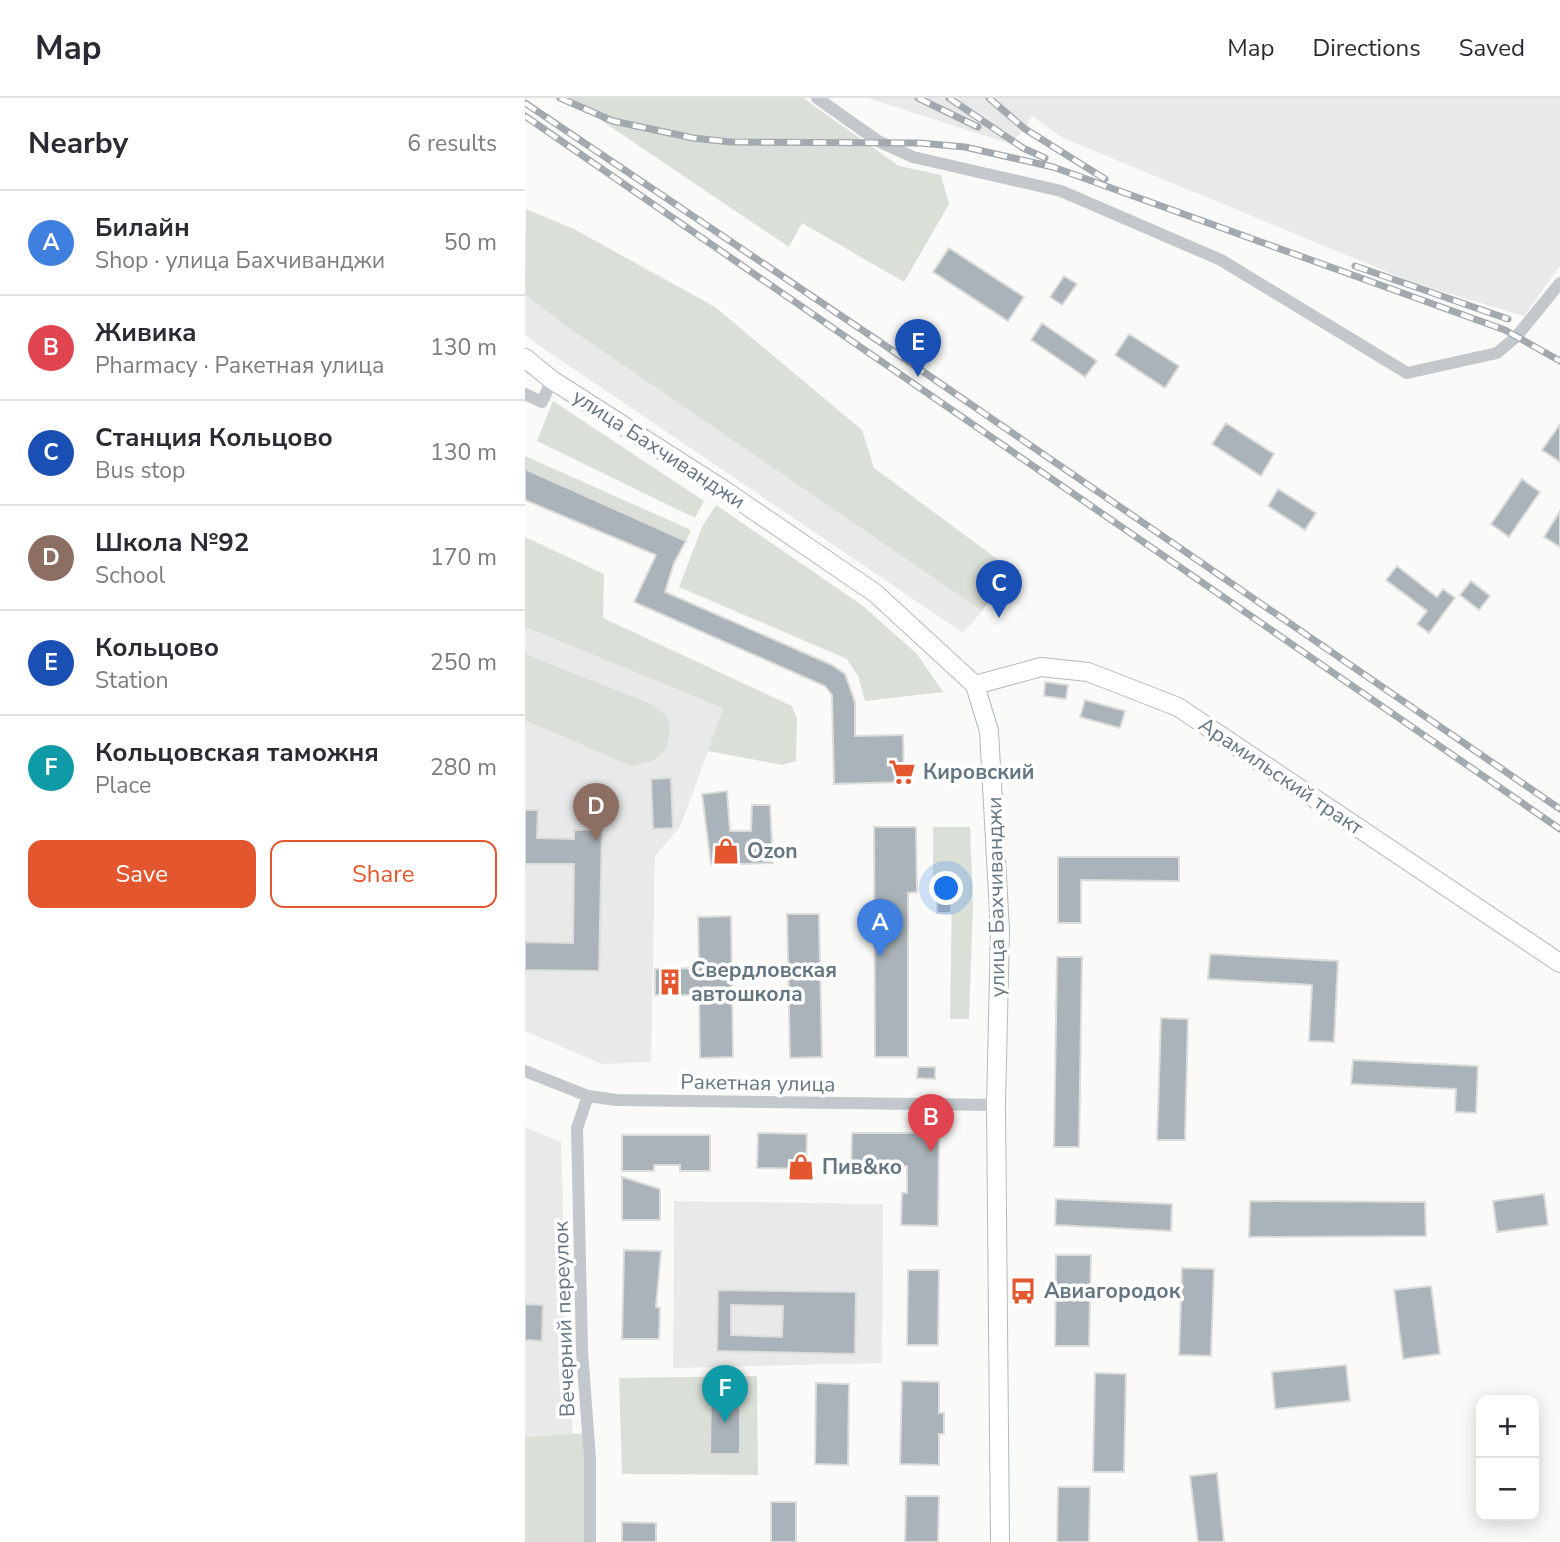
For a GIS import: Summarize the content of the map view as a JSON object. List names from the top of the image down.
{
  "streets": {
    "main road": ["улица Бахчиванджи", "Арамильский тракт"],
    "street": ["Ракетная улица", "Вечерний переулок"]
  },
  "crossings": [
    ["улица Бахчиванджи", "Арамильский тракт"],
    ["улица Бахчиванджи", "Ракетная улица"],
    ["Ракетная улица", "Вечерний переулок"]
  ],
  "places": {
    "supermarket": ["Кировский"],
    "shop": ["Ozon", "Пив&ко"],
    "building": ["Свердловская автошкола"],
    "bus stop": ["Авиагородок"]
  },
  "page": {
    "header": "Map",
    "nav": ["Map", "Directions", "Saved"],
    "heading": ["Nearby", "6 results"],
    "list": [
      {
        "mark": "A",
        "name": "Билайн",
        "note": "Shop · улица Бахчиванджи",
        "value": "50 m"
      },
      {
        "mark": "B",
        "name": "Живика",
        "note": "Pharmacy · Ракетная улица",
        "value": "130 m"
      },
      {
        "mark": "C",
        "name": "Станция Кольцово",
        "note": "Bus stop",
        "value": "130 m"
      },
      {
        "mark": "D",
        "name": "Школа №92",
        "note": "School",
        "value": "170 m"
      },
      {
        "mark": "E",
        "name": "Кольцово",
        "note": "Station",
        "value": "250 m"
      },
      {
        "mark": "F",
        "name": "Кольцовская таможня",
        "note": "Place",
        "value": "280 m"
      }
    ],
    "pins": [
      "E",
      "C",
      "D",
      "A",
      "B",
      "F"
    ],
    "buttons": ["Save", "Share"],
    "map_buttons": ["+", "−"]
  }
}
